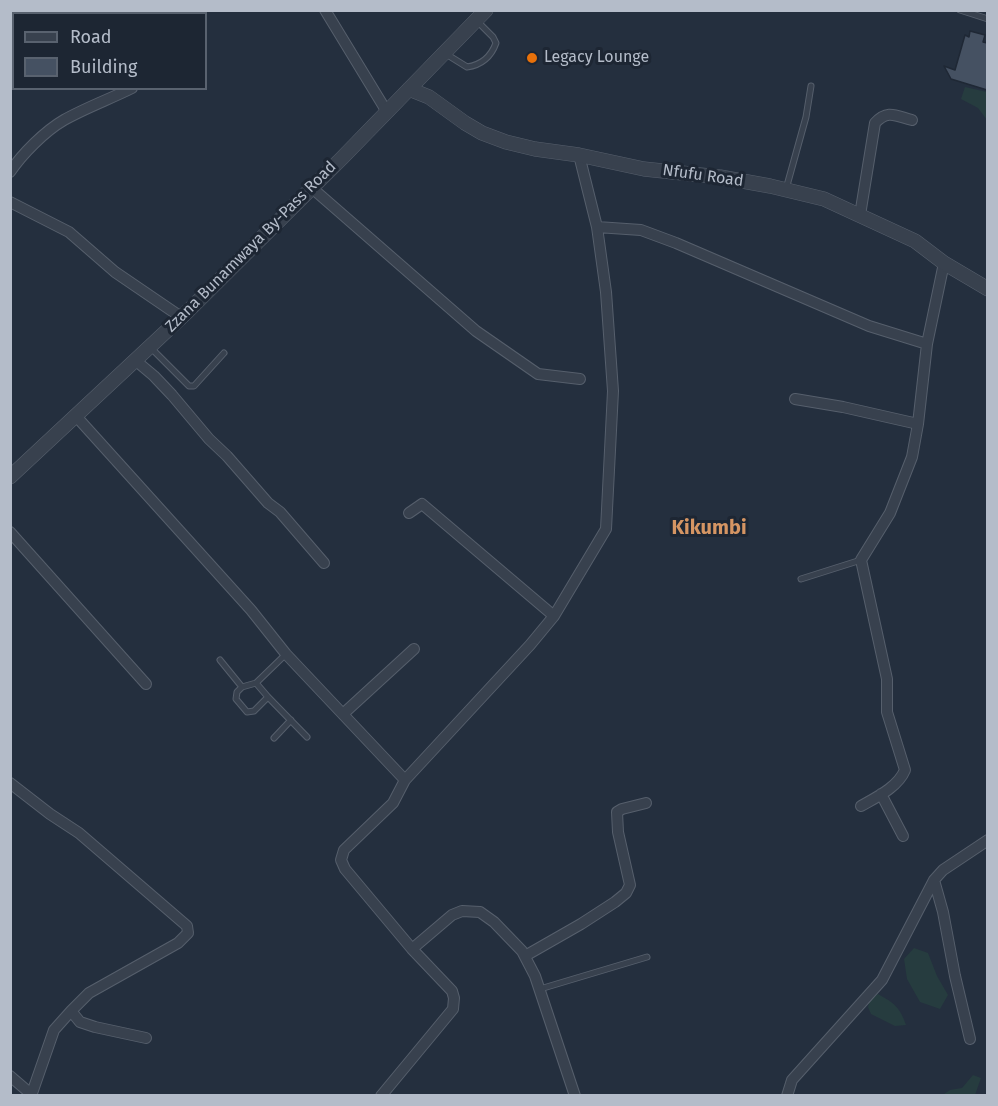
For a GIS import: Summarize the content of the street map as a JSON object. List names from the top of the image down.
{
  "streets": {
    "street": ["Nfufu Road", "Zzana Bunamwaya By-Pass Road"]
  },
  "crossings": [
    ["Nfufu Road", "Zzana Bunamwaya By-Pass Road"]
  ],
  "districts": ["Kikumbi"],
  "places": ["Legacy Lounge"],
  "legend": ["Road", "Building"]
}
